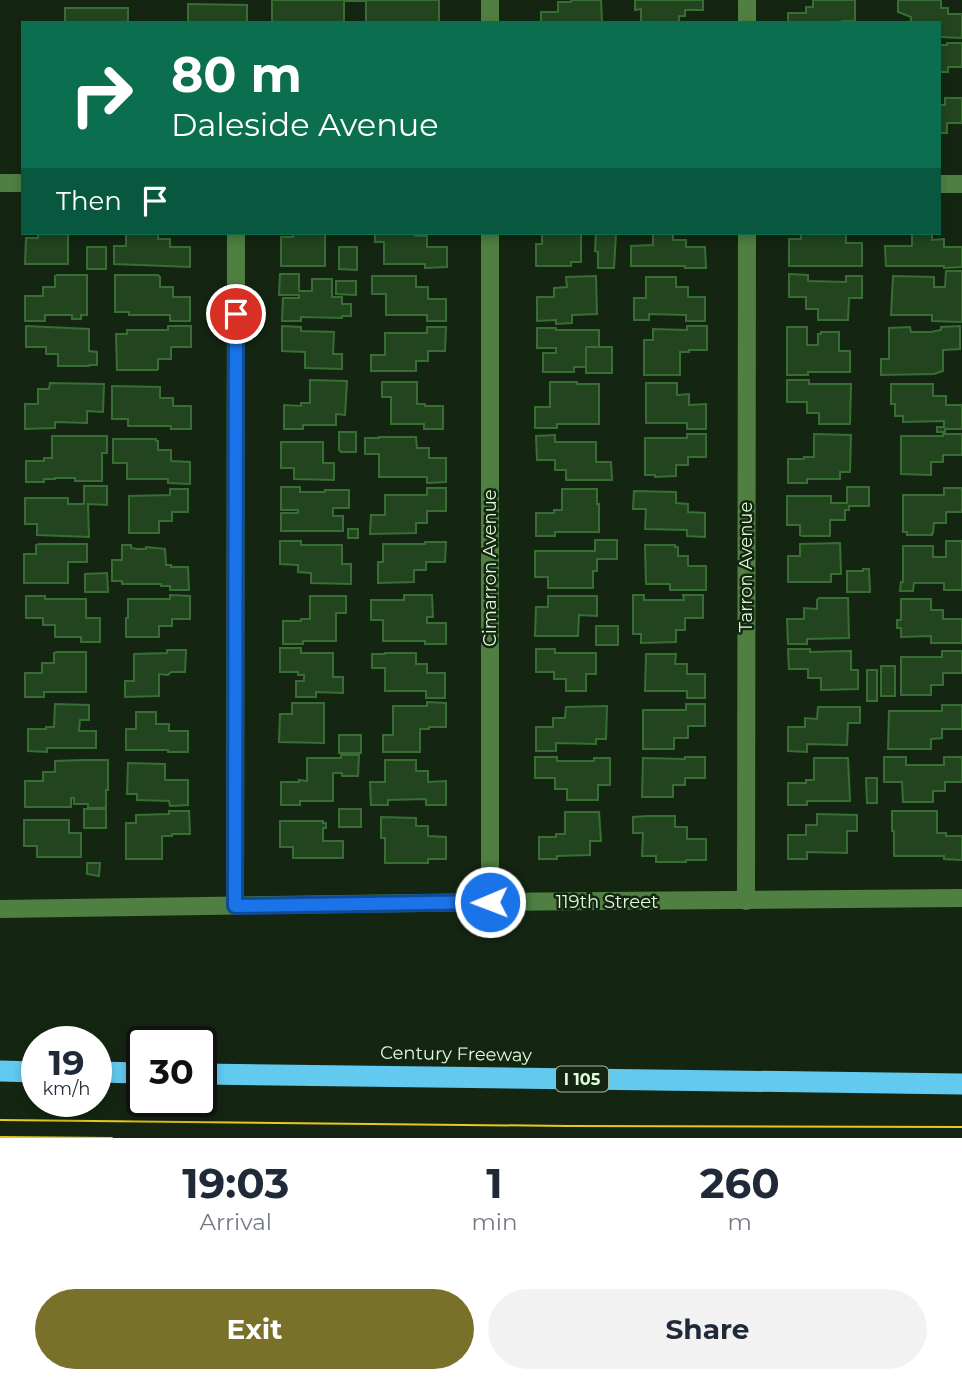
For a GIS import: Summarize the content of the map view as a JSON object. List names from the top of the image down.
{
  "streets": {
    "highway": ["Century Freeway", "I 105"],
    "street": ["Tarron Avenue", "Cimarron Avenue", "119th Street"]
  },
  "crossings": [
    ["Tarron Avenue", "119th Street"],
    ["Cimarron Avenue", "119th Street"]
  ],
  "page": {
    "turn": ["80 m", "Daleside Avenue"],
    "then": "Then",
    "speed": "19 km/h",
    "limit": "30",
    "eta": [
      "19:03",
      "Arrival",
      "1",
      "min",
      "260",
      "m"
    ],
    "buttons": ["Exit", "Share"]
  }
}
